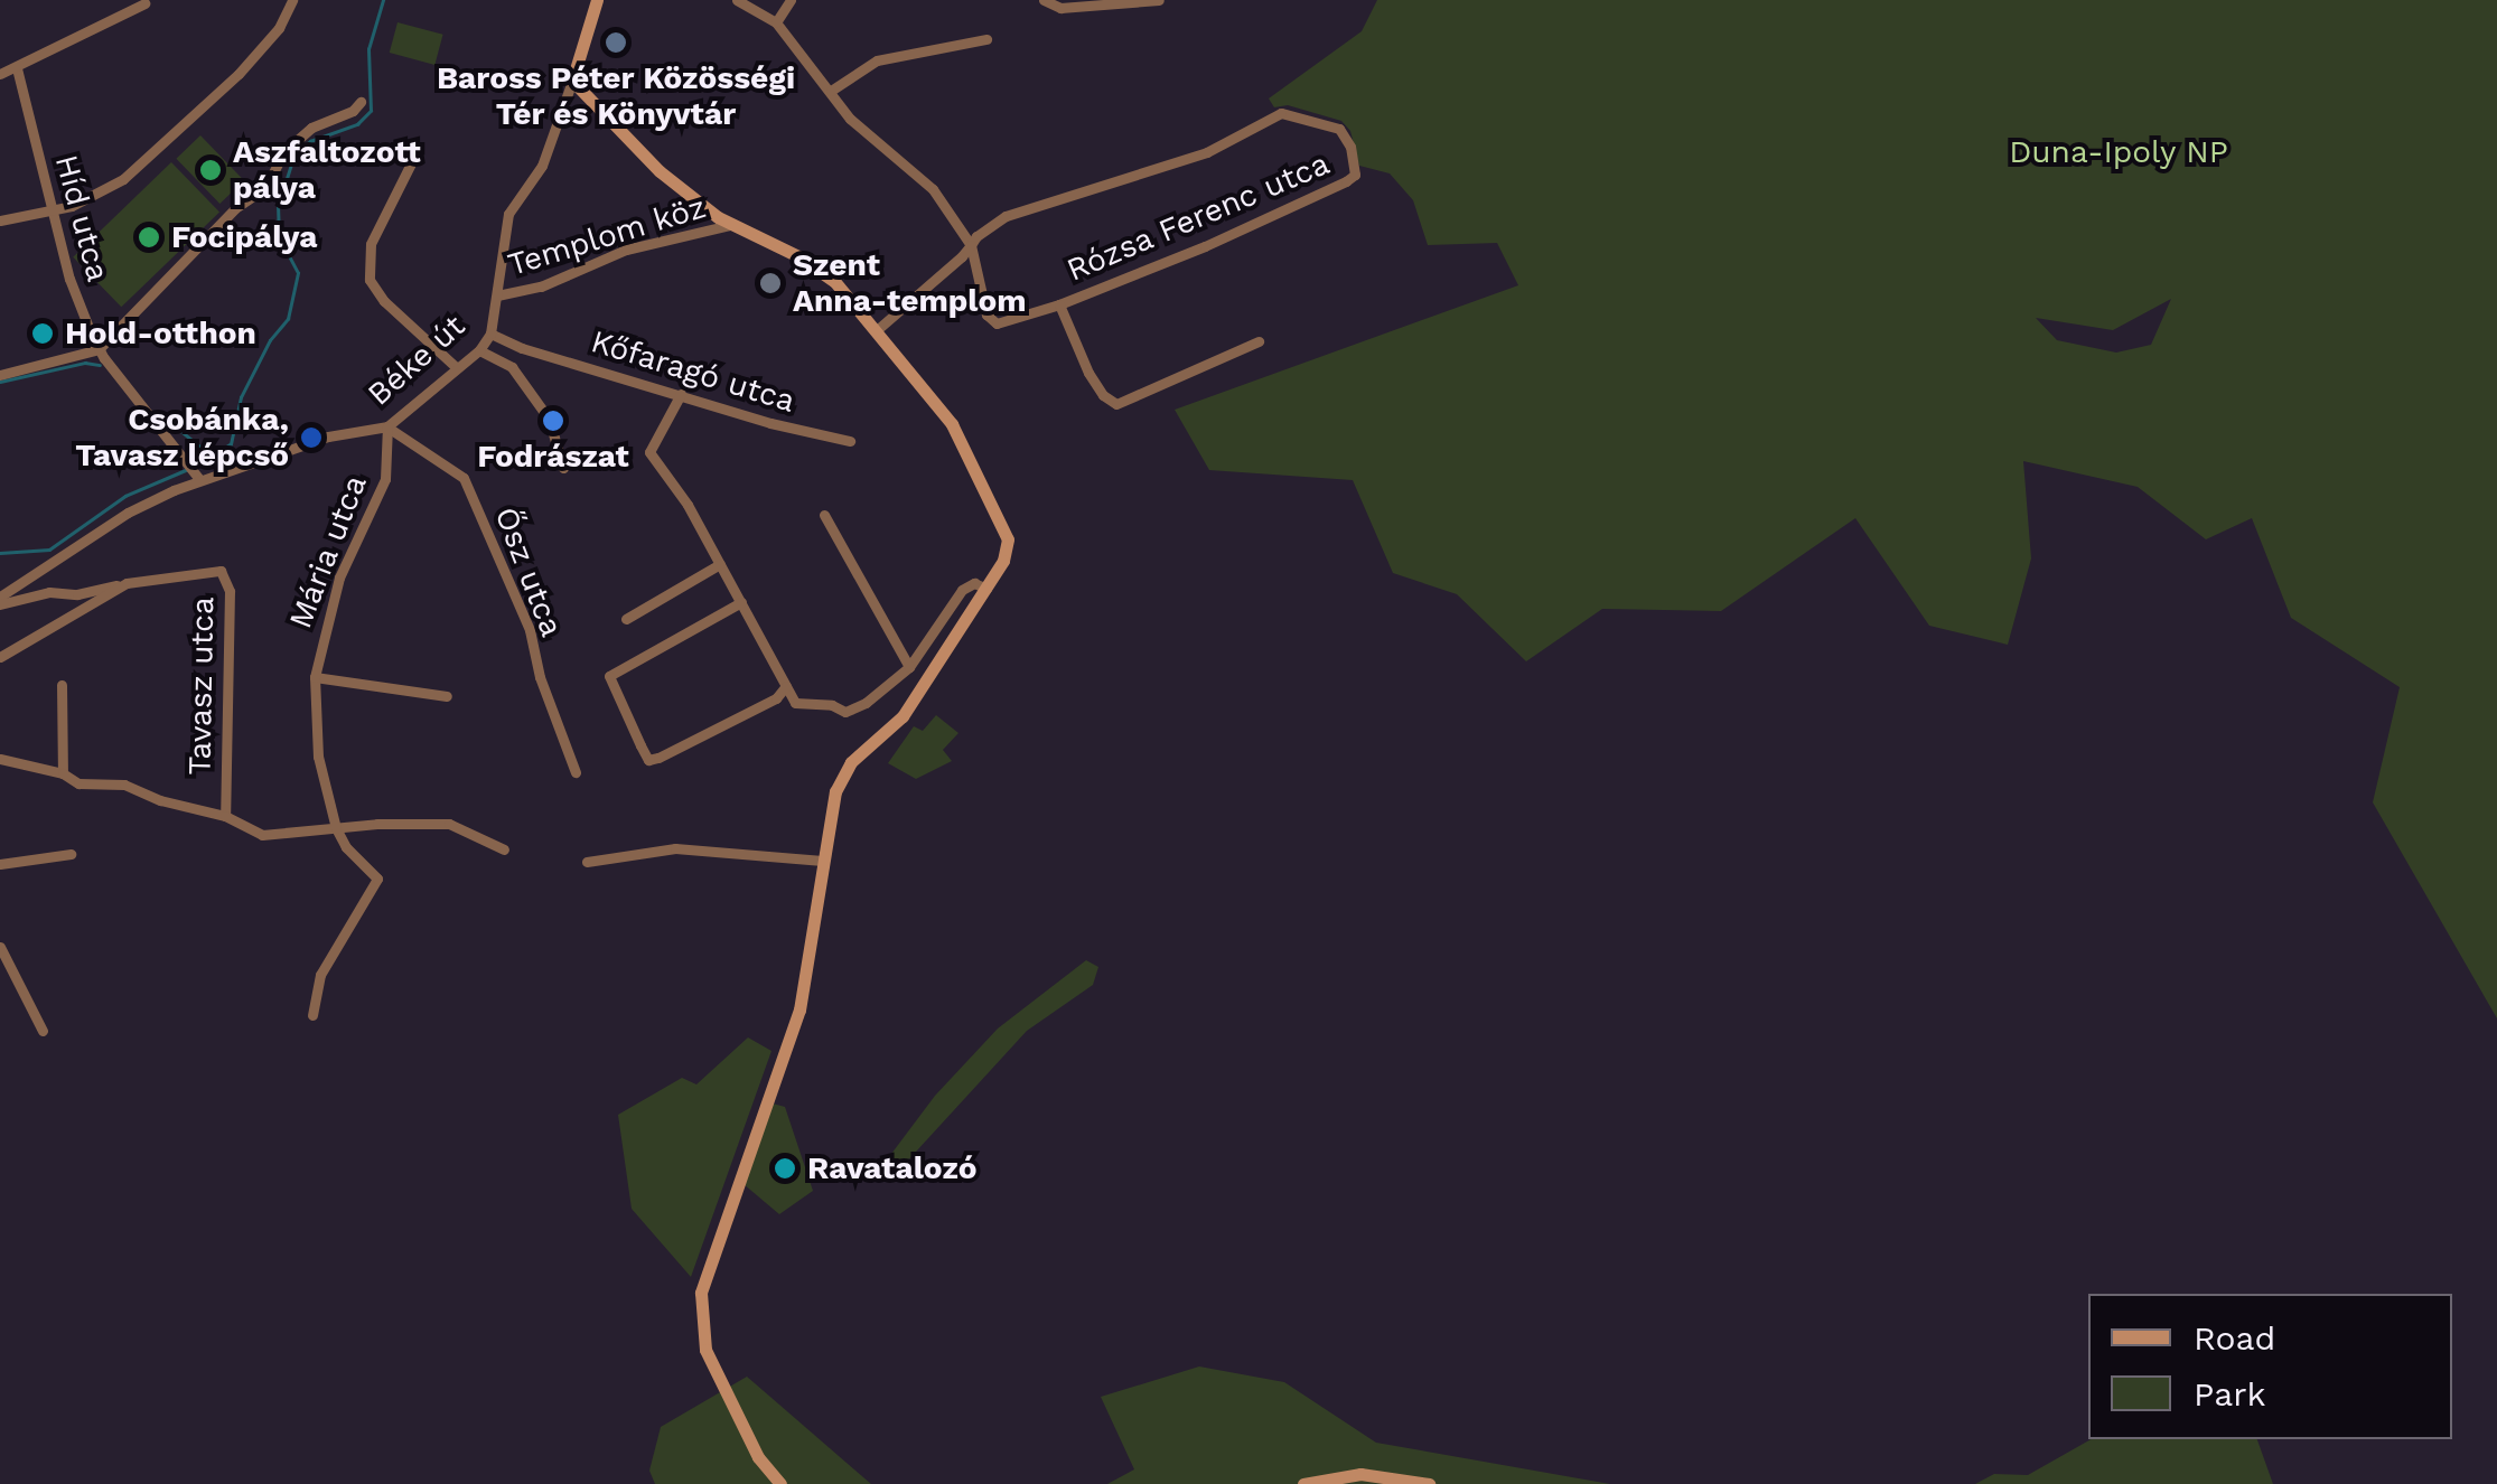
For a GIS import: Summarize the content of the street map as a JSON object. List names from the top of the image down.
{
  "streets": {
    "main road": ["Béke út"],
    "street": [
      "Rózsa Ferenc utca",
      "Híd utca",
      "Templom köz",
      "Kőfaragó utca",
      "Mária utca",
      "Ősz utca",
      "Tavasz utca"
    ]
  },
  "crossings": [
    ["Híd utca", "Béke út"],
    ["Templom köz", "Béke út"],
    ["Béke út", "Kőfaragó utca"],
    ["Béke út", "Mária utca"],
    ["Béke út", "Ősz utca"],
    ["Mária utca", "Ősz utca"]
  ],
  "parks": ["Duna-Ipoly NP"],
  "places": [
    "Baross Péter Közösségi Tér és Könyvtár",
    "Aszfaltozott pálya",
    "Focipálya",
    "Szent Anna-templom",
    "Hold-otthon",
    "Fodrászat",
    "Csobánka, Tavasz lépcső",
    "Ravatalozó"
  ],
  "legend": ["Road", "Park"]
}
